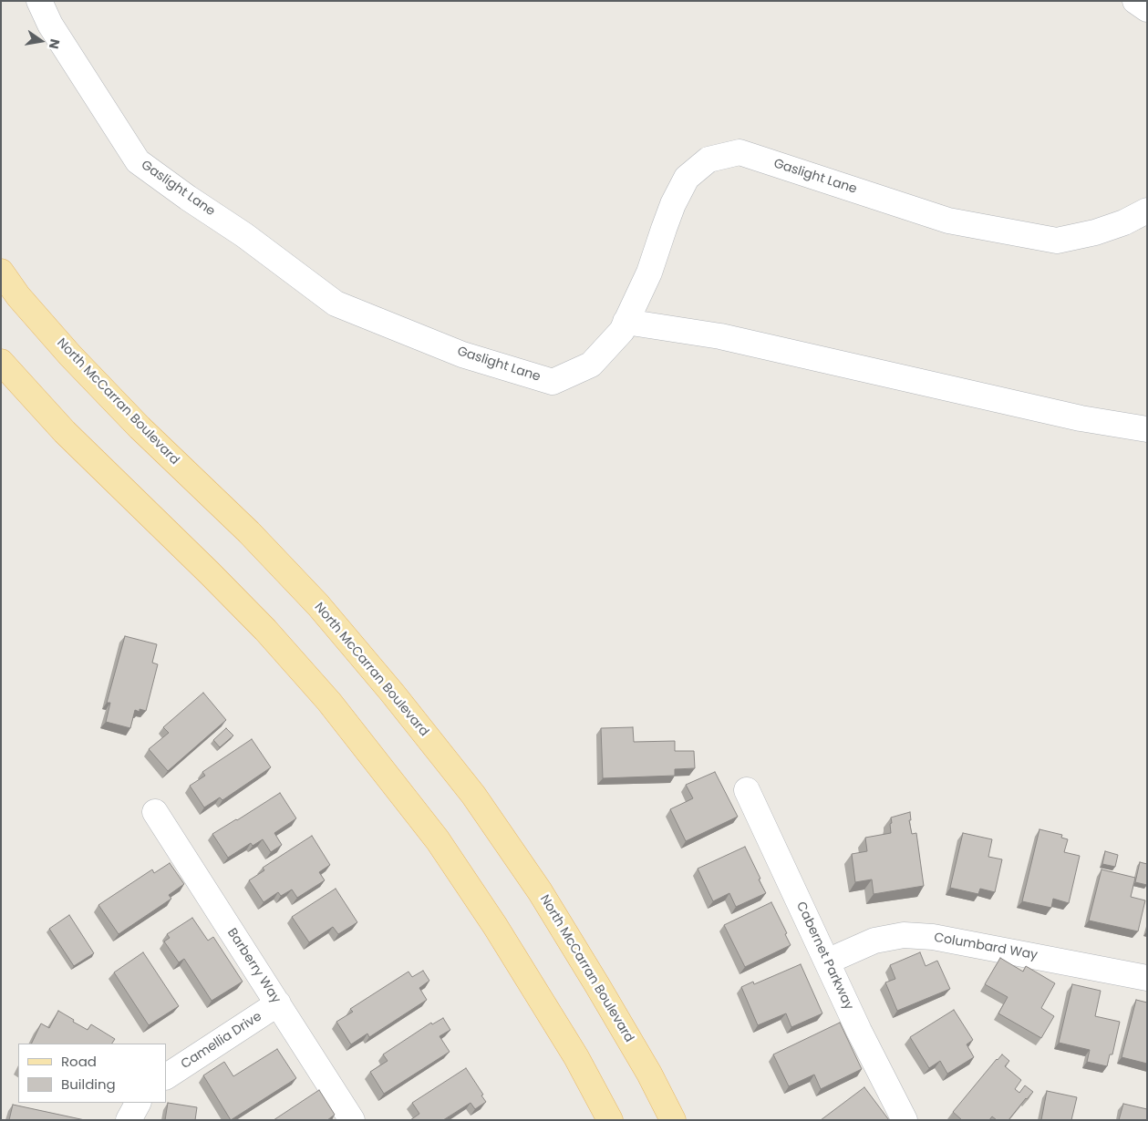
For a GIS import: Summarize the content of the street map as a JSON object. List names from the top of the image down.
{
  "streets": {
    "main road": ["North McCarran Boulevard"],
    "street": [
      "Gaslight Lane",
      "Columbard Way",
      "Cabernet Parkway",
      "Barberry Way",
      "Camellia Drive"
    ]
  },
  "crossings": [
    ["Columbard Way", "Cabernet Parkway"],
    ["Barberry Way", "Camellia Drive"]
  ],
  "legend": ["Road", "Building"],
  "north": "right"
}
